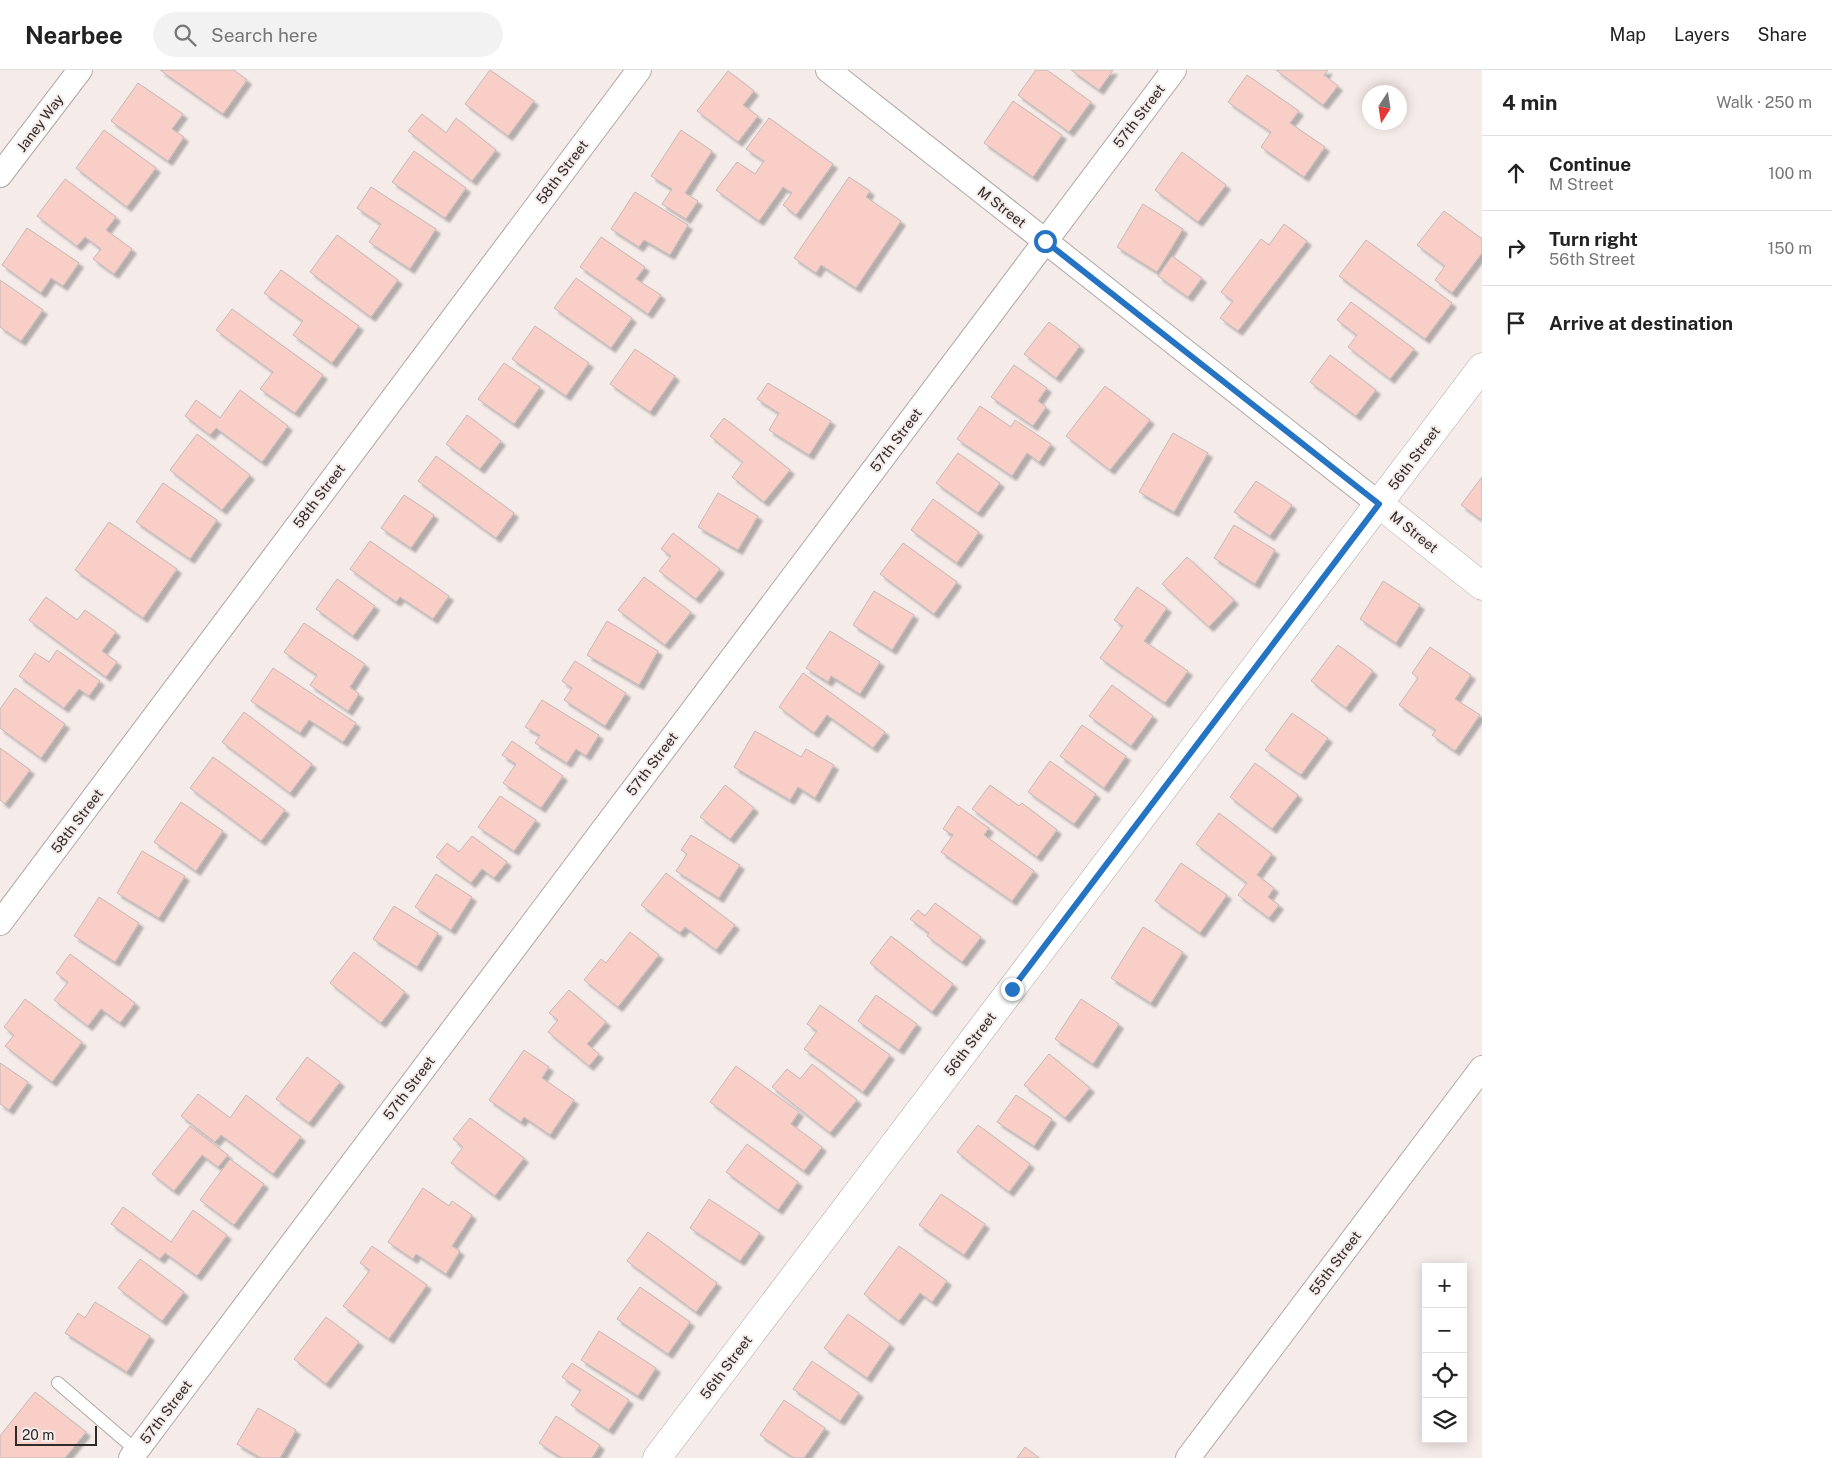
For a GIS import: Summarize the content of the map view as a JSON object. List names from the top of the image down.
{
  "streets": {
    "street": [
      "57th Street",
      "Janey Way",
      "58th Street",
      "M Street",
      "56th Street",
      "55th Street"
    ]
  },
  "crossings": [
    ["57th Street", "M Street"],
    ["M Street", "56th Street"]
  ],
  "scale_bar": "20 m",
  "north": "bottom",
  "page": {
    "header": "Nearbee",
    "search": "Search here",
    "nav": ["Map", "Layers", "Share"],
    "heading": ["4 min", "Walk · 250 m"],
    "list": [
      ["Continue", "M Street", "100 m"],
      ["Turn right", "56th Street", "150 m"],
      "Arrive at destination"
    ],
    "map_buttons": ["+", "−"],
    "scale": "20 m"
  }
}
